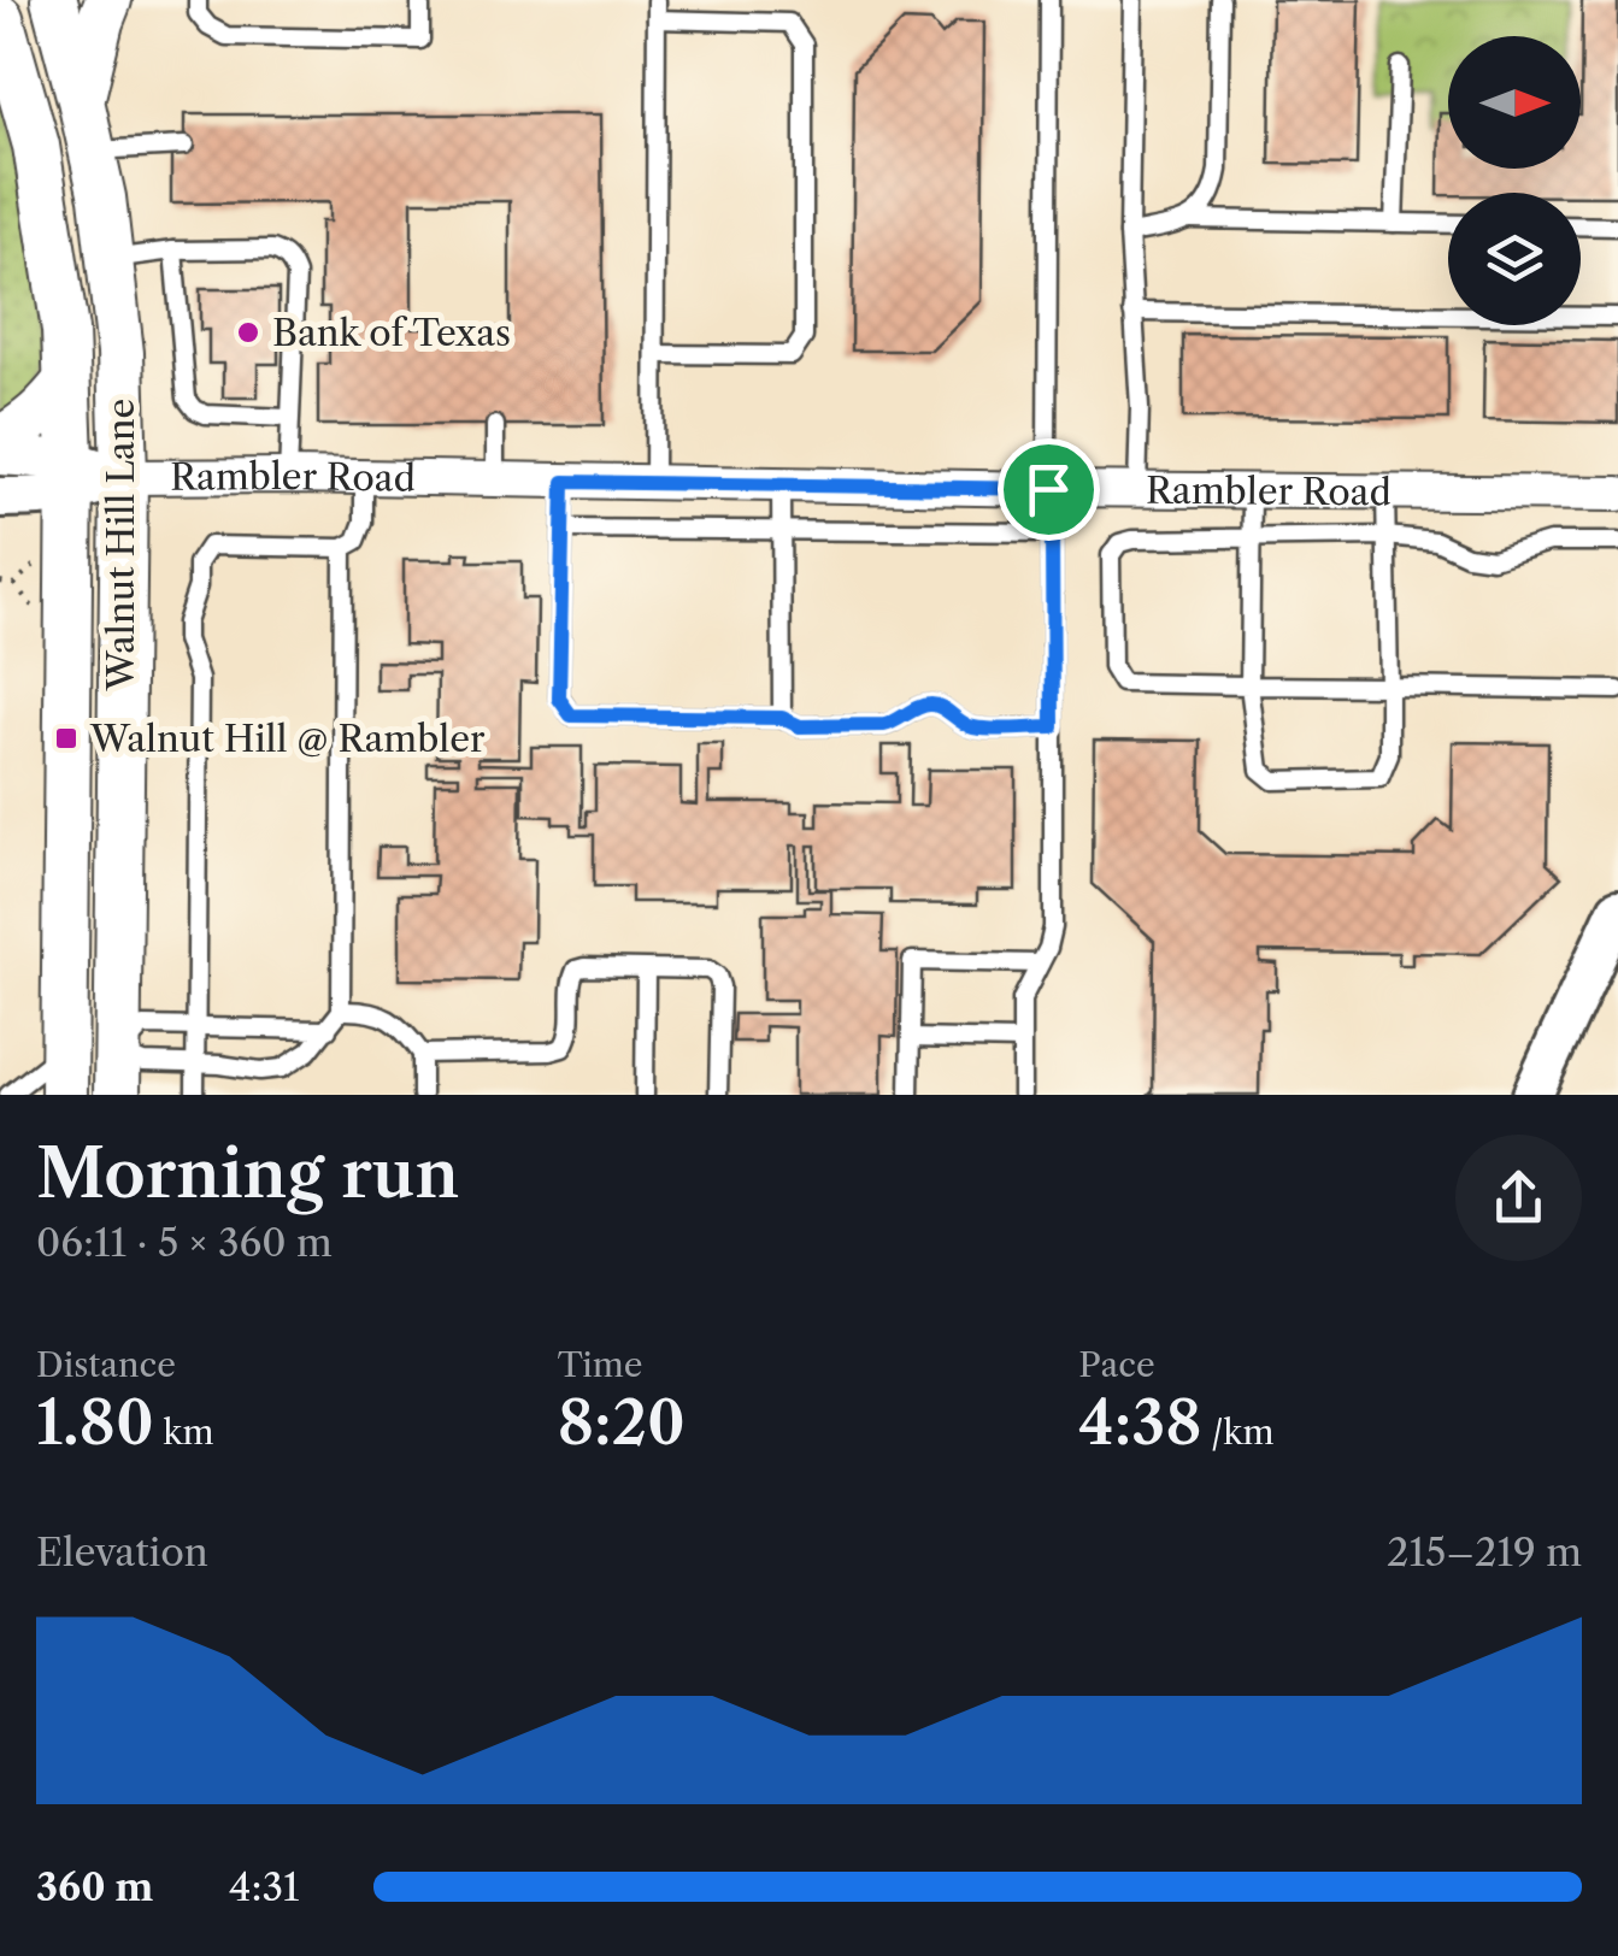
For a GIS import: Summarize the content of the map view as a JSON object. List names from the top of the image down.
{
  "streets": {
    "main road": ["Walnut Hill Lane"],
    "street": ["Rambler Road"]
  },
  "crossings": [
    ["Rambler Road", "Walnut Hill Lane"]
  ],
  "places": {
    "other": ["Bank of Texas"],
    "transit": ["Walnut Hill @ Rambler"]
  },
  "north": "right",
  "page": {
    "heading": ["Morning run", "06:11 · 5 × 360 m"],
    "stats": [
      ["Distance", "1.80 km"],
      ["Time", "8:20"],
      ["Pace", "4:38 /km"]
    ],
    "chart": ["Elevation", "215–219 m"],
    "list": [
      {
        "name": "360 m",
        "note": "4:31"
      }
    ]
  }
}
